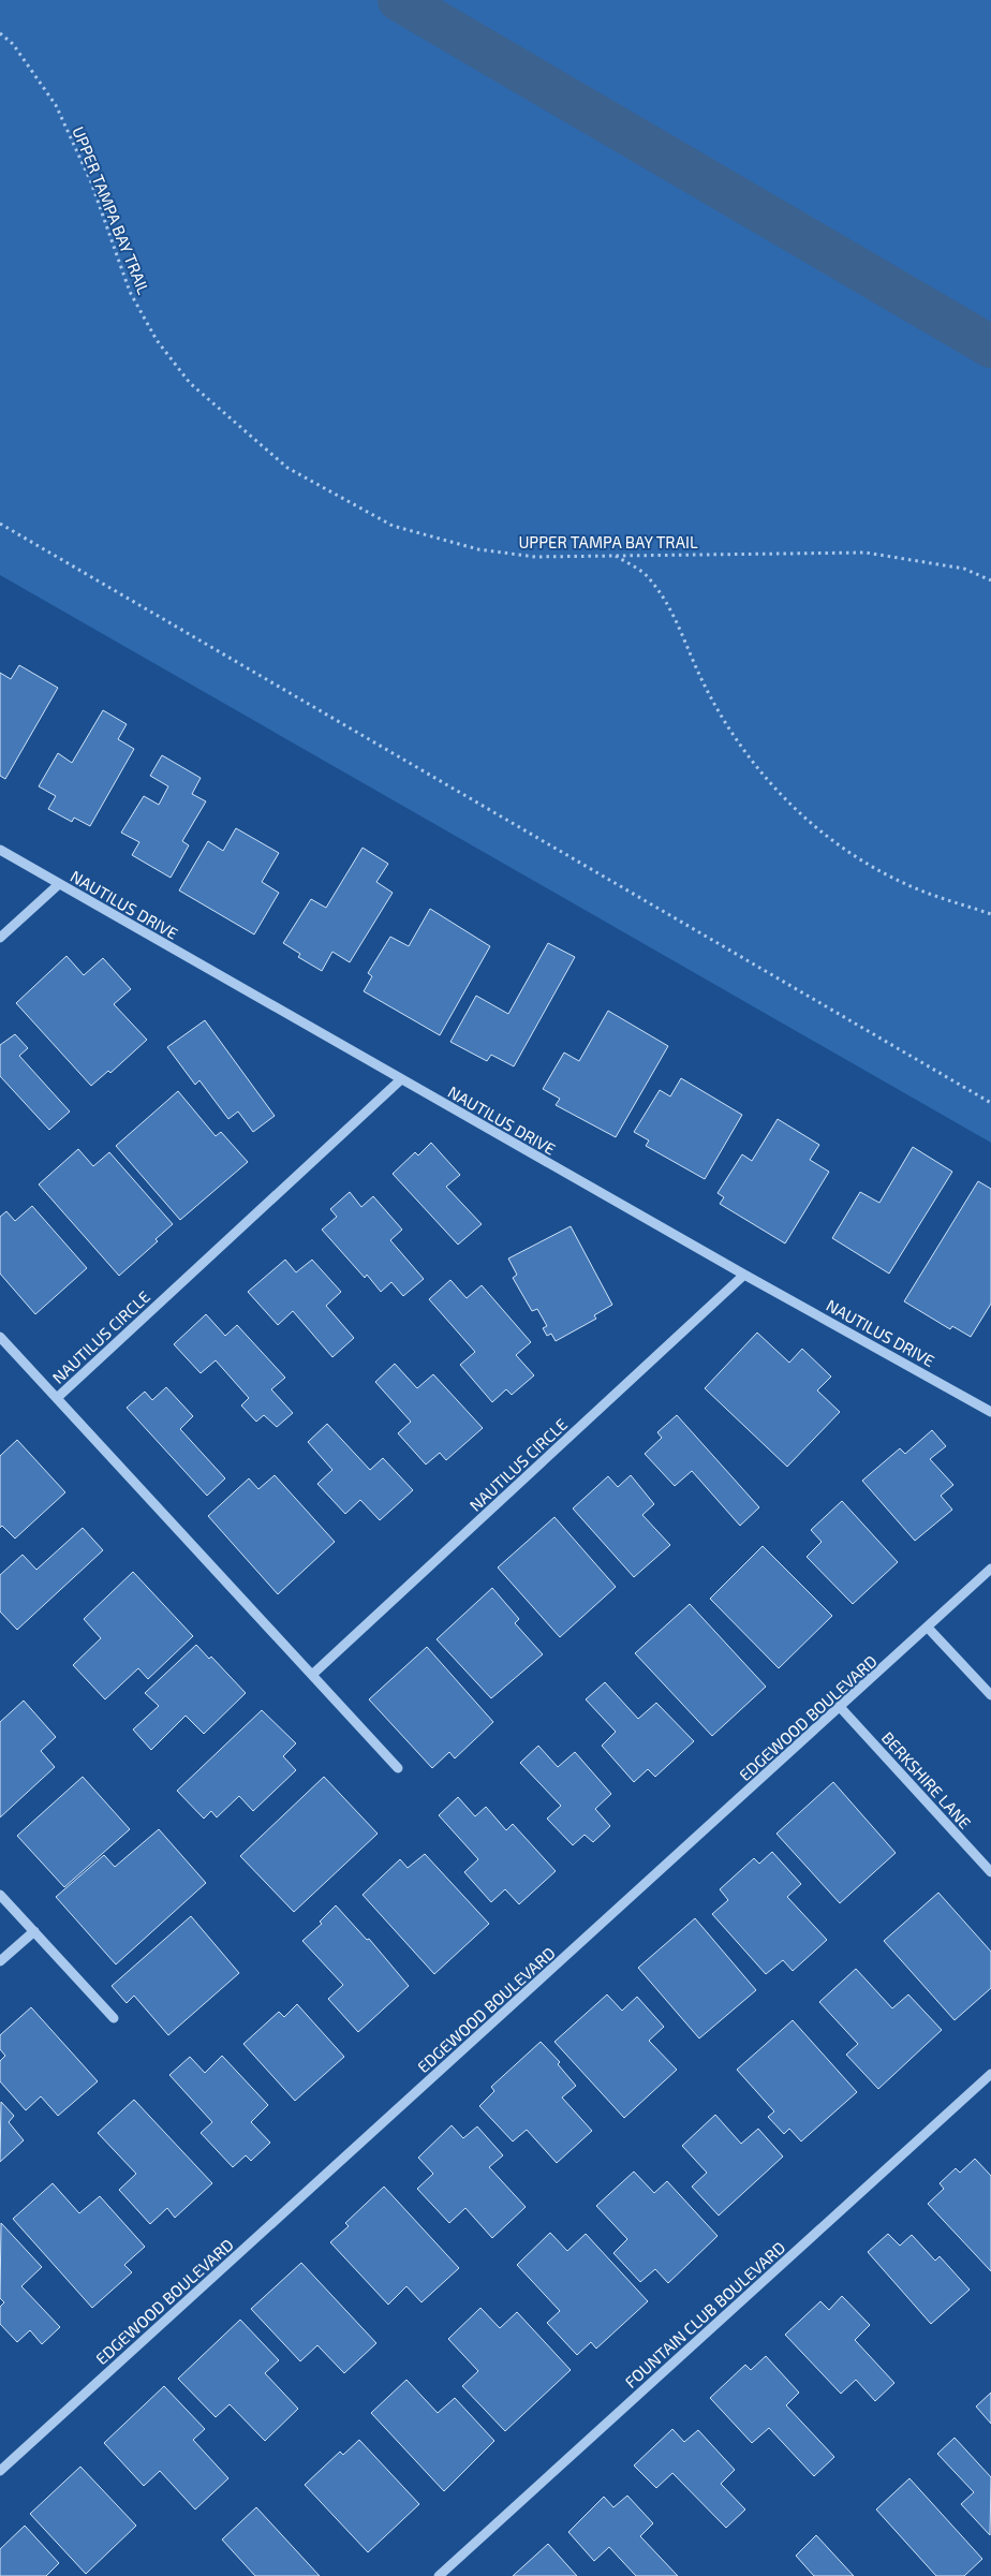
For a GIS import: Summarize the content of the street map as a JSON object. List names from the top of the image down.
{
  "streets": {
    "street": [
      "NAUTILUS DRIVE",
      "NAUTILUS CIRCLE",
      "EDGEWOOD BOULEVARD",
      "BERKSHIRE LANE",
      "FOUNTAIN CLUB BOULEVARD"
    ],
    "path": ["UPPER TAMPA BAY TRAIL"]
  },
  "crossings": [
    ["NAUTILUS DRIVE", "NAUTILUS CIRCLE"],
    ["EDGEWOOD BOULEVARD", "BERKSHIRE LANE"]
  ]
}
